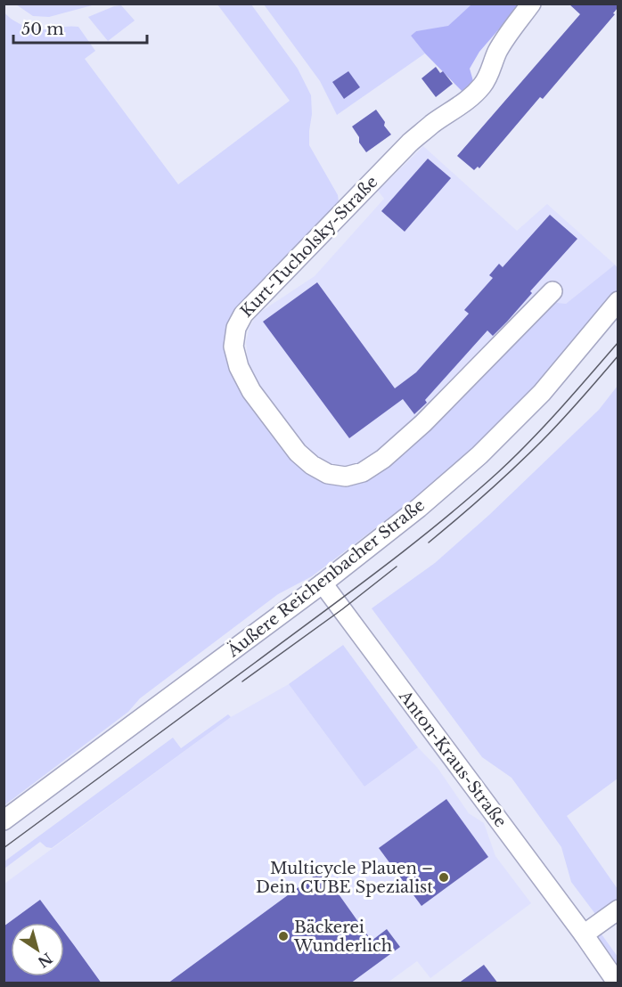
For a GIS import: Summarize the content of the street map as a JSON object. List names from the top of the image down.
{
  "streets": {
    "street": ["Kurt-Tucholsky-Straße", "Äußere Reichenbacher Straße", "Anton-Kraus-Straße"]
  },
  "crossings": [
    ["Äußere Reichenbacher Straße", "Anton-Kraus-Straße"]
  ],
  "places": ["Multicycle Plauen – Dein CUBE Spezialist", "Bäckerei Wunderlich"],
  "scale_bar": "50 m",
  "north": "bottom right"
}
